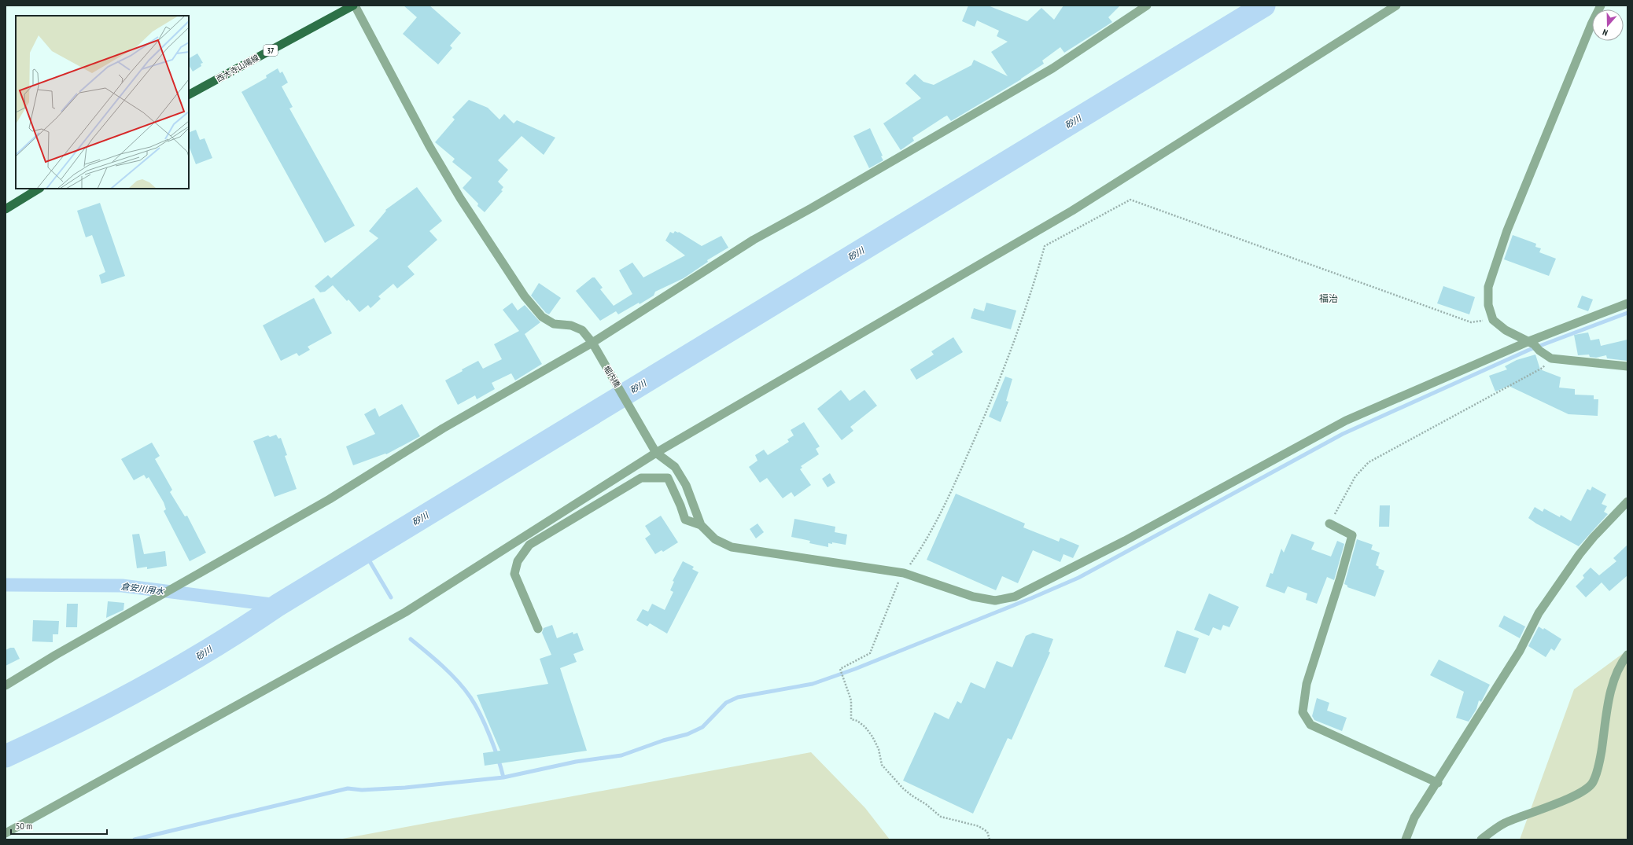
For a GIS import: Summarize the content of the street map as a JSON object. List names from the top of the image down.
{
  "streets": {
    "main road": ["37", "西大寺山陽線"],
    "street": ["堀内橋"]
  },
  "crossings": [
    ["西大寺山陽線", "堀内橋"]
  ],
  "districts": ["福治"],
  "water": ["砂川", "倉安川用水"],
  "scale_bar": "50 m",
  "north": "bottom"
}
